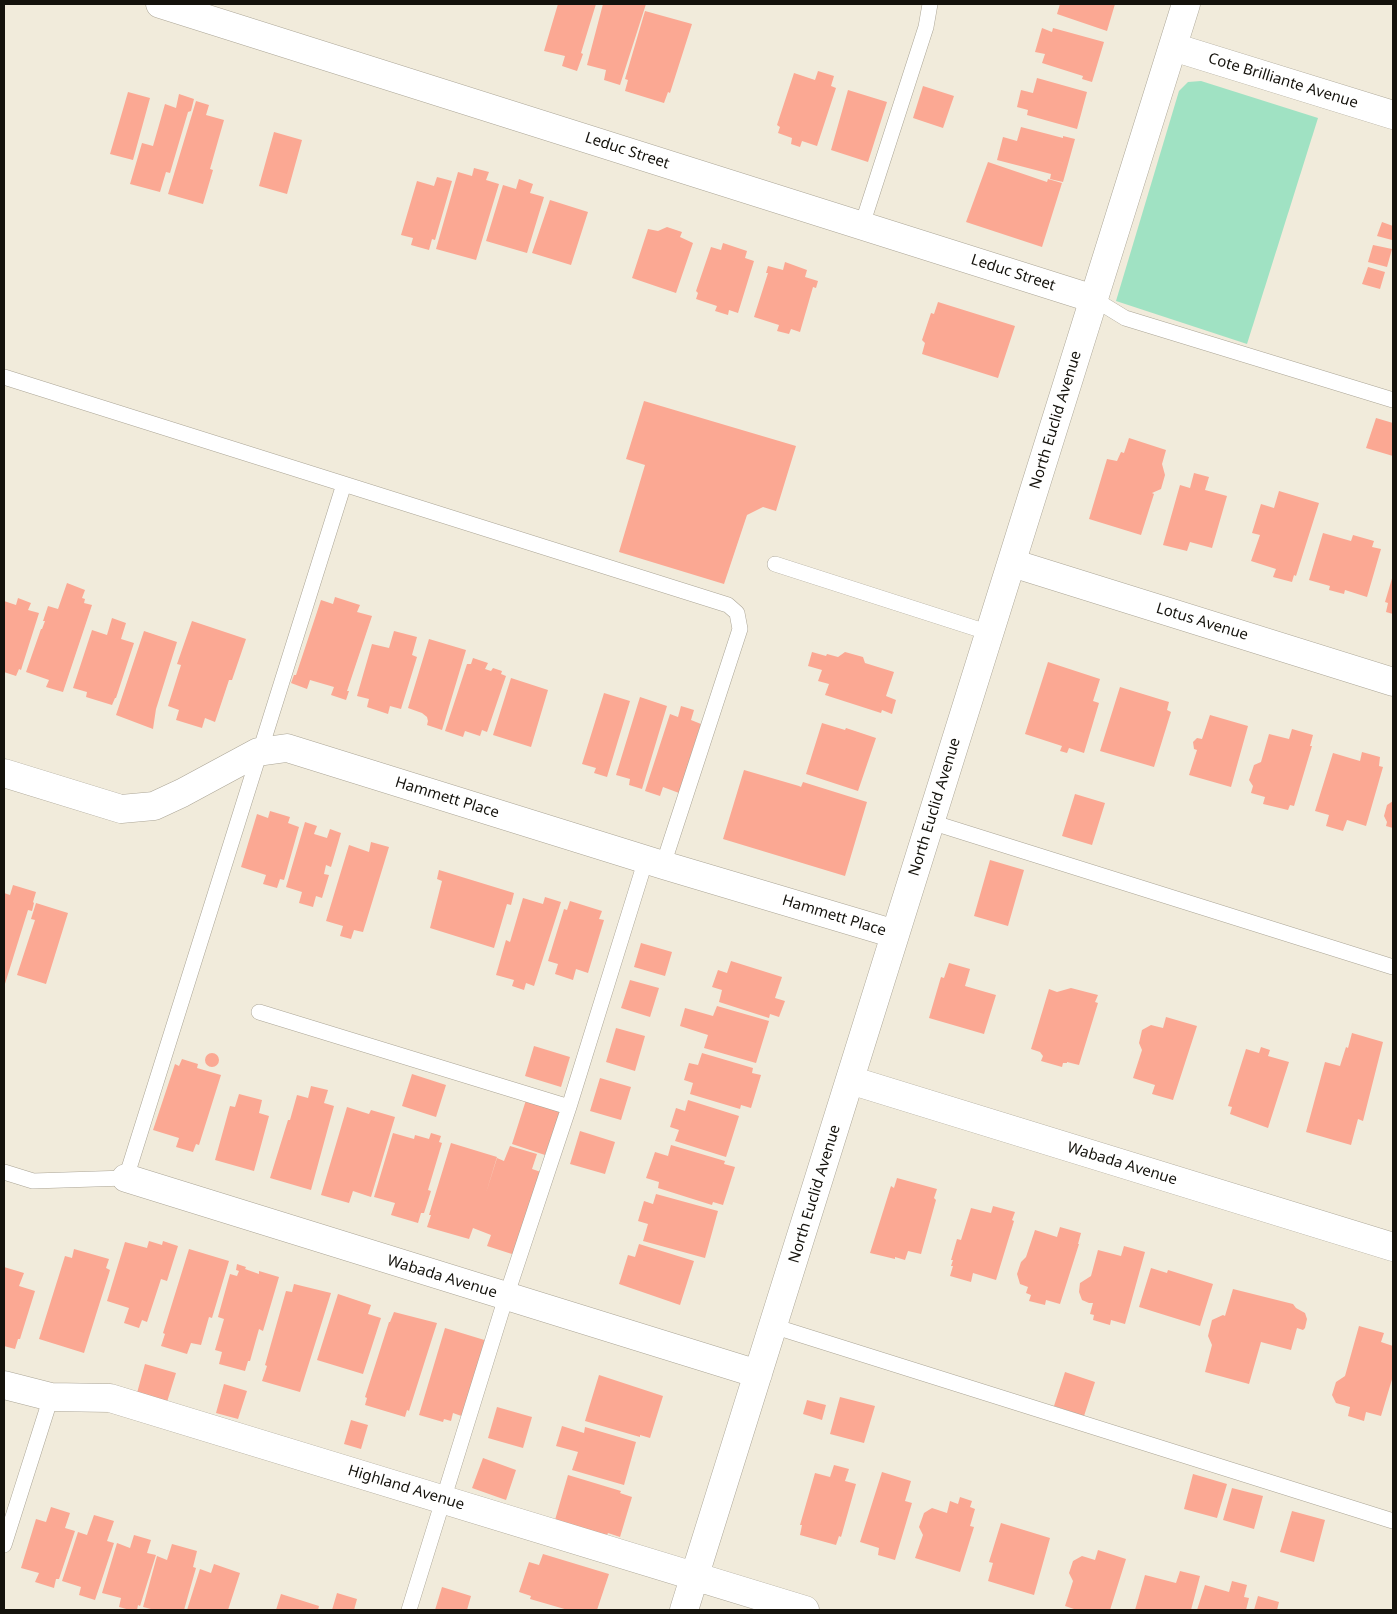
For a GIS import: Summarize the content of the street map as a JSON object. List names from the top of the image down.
{
  "streets": {
    "street": [
      "Cote Brilliante Avenue",
      "Leduc Street",
      "North Euclid Avenue",
      "Lotus Avenue",
      "Hammett Place",
      "Wabada Avenue",
      "Highland Avenue"
    ]
  },
  "crossings": [
    ["Cote Brilliante Avenue", "North Euclid Avenue"],
    ["Leduc Street", "North Euclid Avenue"],
    ["North Euclid Avenue", "Lotus Avenue"],
    ["North Euclid Avenue", "Hammett Place"],
    ["North Euclid Avenue", "Wabada Avenue"],
    ["North Euclid Avenue", "Highland Avenue"]
  ]
}
